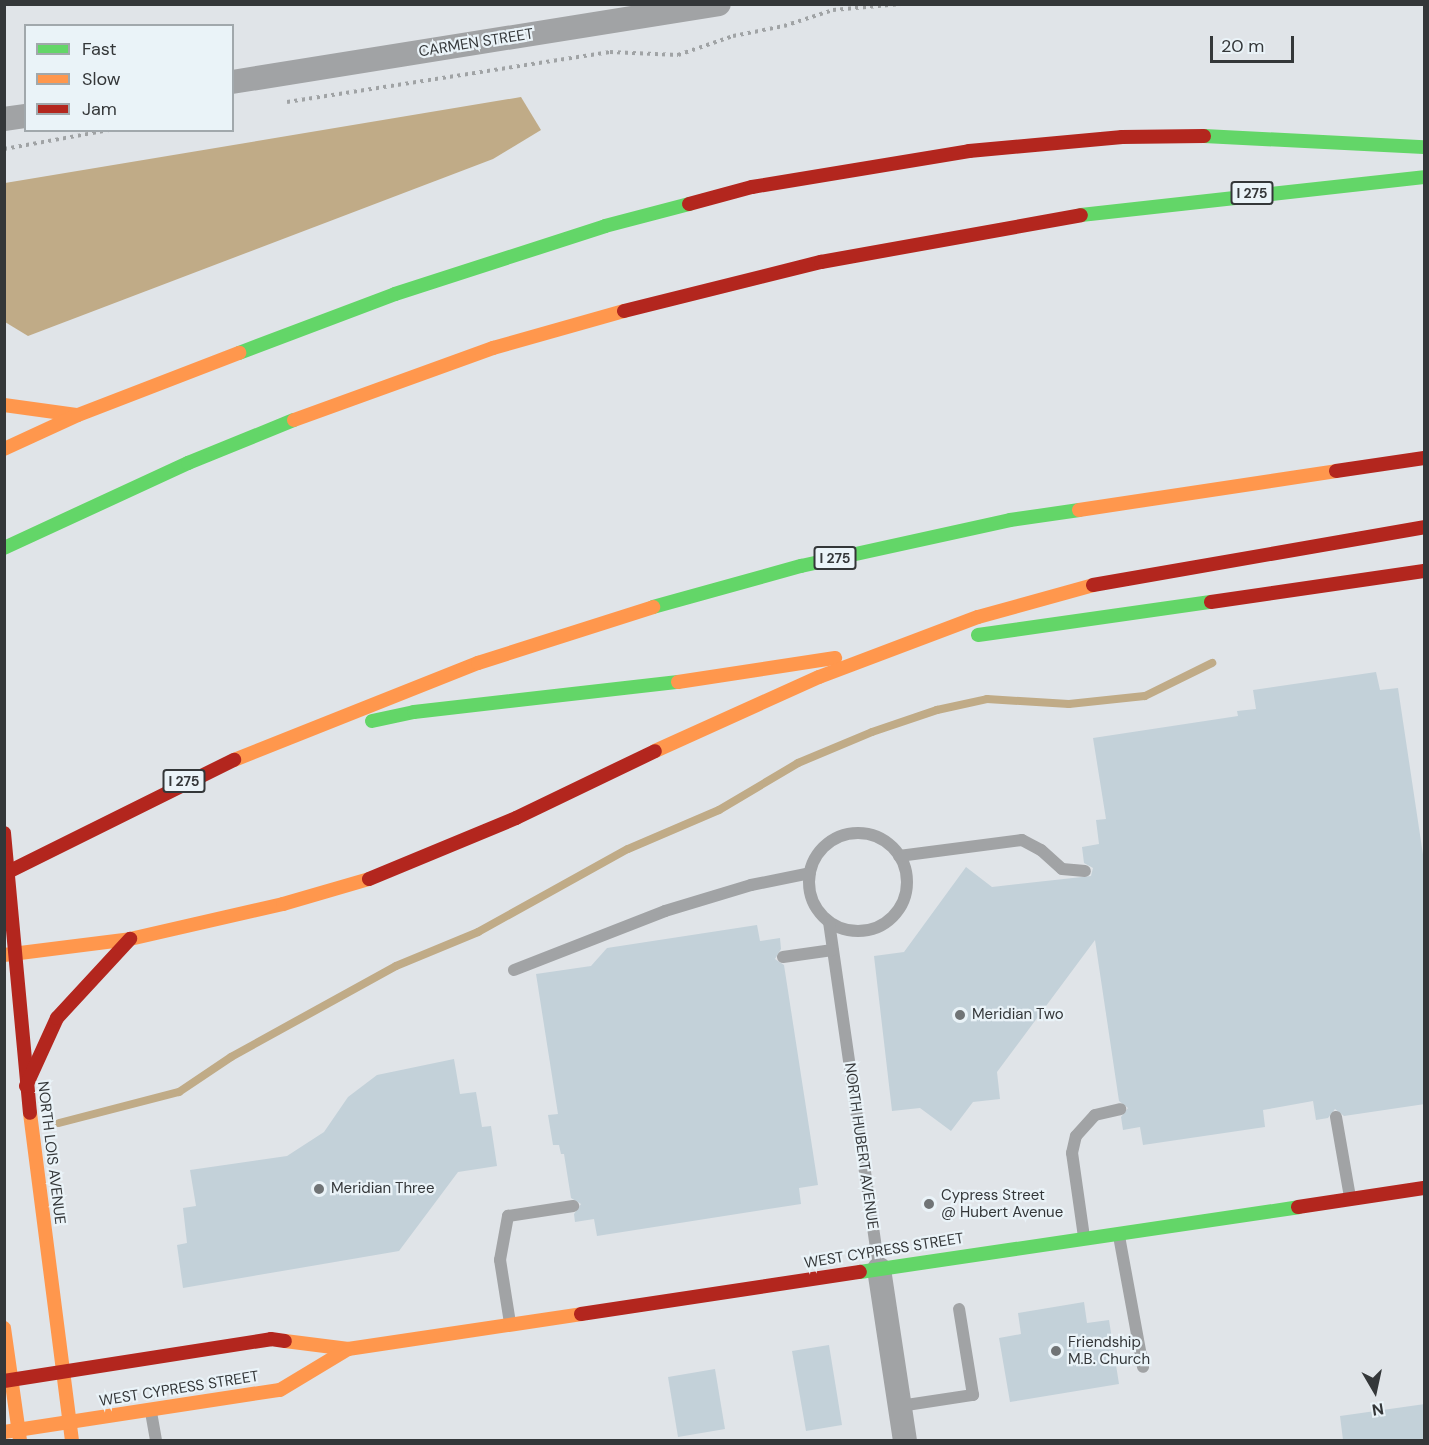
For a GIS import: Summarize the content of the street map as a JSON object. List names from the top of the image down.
{
  "streets": {
    "main road": ["I 275", "NORTH LOIS AVENUE", "WEST CYPRESS STREET"],
    "street": ["CARMEN STREET", "NORTH HUBERT AVENUE"]
  },
  "crossings": [
    ["NORTH HUBERT AVENUE", "WEST CYPRESS STREET"],
    ["NORTH LOIS AVENUE", "WEST CYPRESS STREET"]
  ],
  "places": [
    "Meridian Two",
    "Meridian Three",
    "Cypress Street @ Hubert Avenue",
    "Friendship M.B. Church"
  ],
  "legend": ["Fast", "Slow", "Jam"],
  "scale_bar": "20 m",
  "north": "bottom"
}
